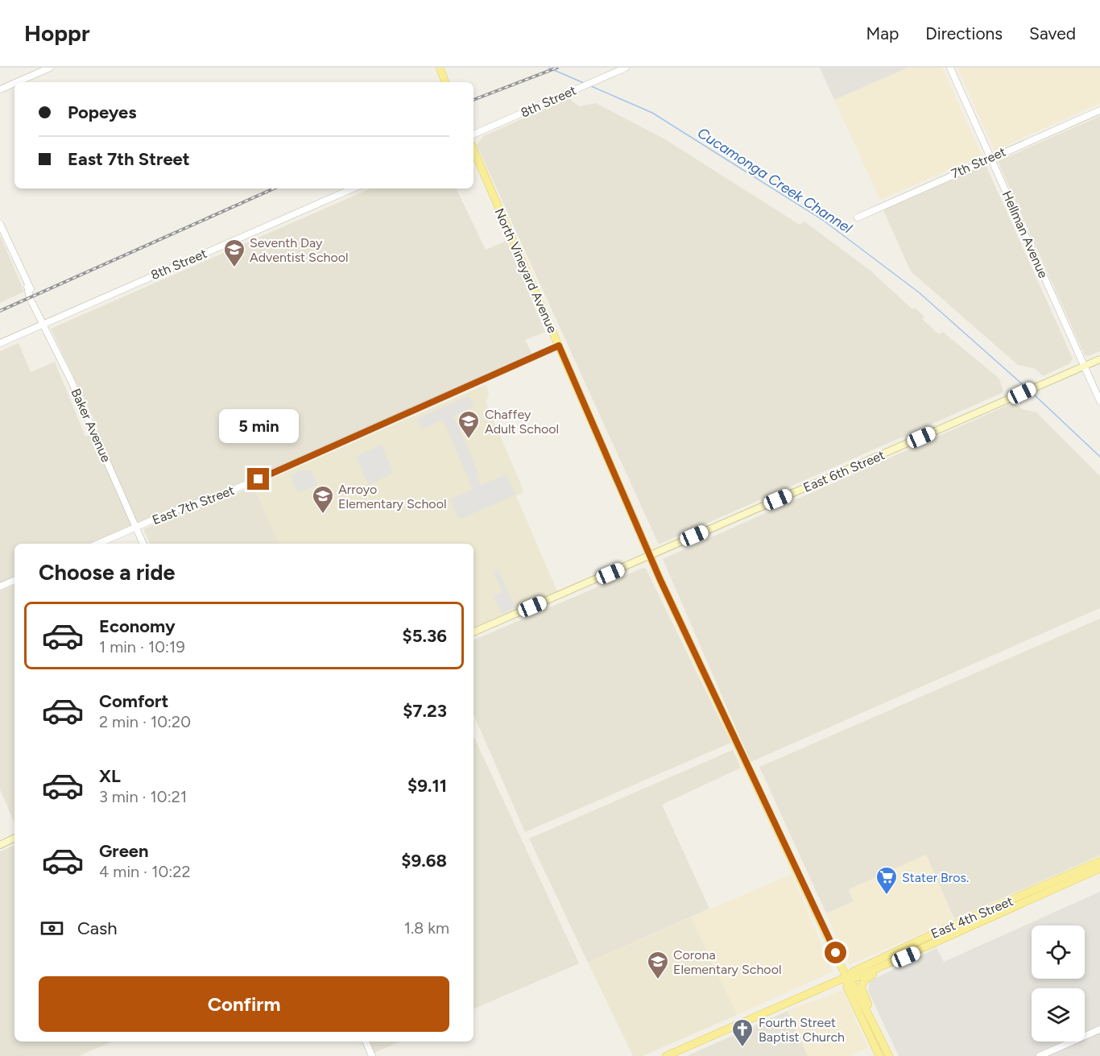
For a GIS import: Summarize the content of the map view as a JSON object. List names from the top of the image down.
{
  "streets": {
    "main road": ["North Vineyard Avenue", "East 6th Street", "East 4th Street"],
    "street": [
      "8th Street",
      "7th Street",
      "Hellman Avenue",
      "Baker Avenue",
      "East 7th Street"
    ]
  },
  "crossings": [
    ["8th Street", "Baker Avenue"],
    ["7th Street", "Hellman Avenue"],
    ["Hellman Avenue", "East 6th Street"],
    ["North Vineyard Avenue", "East 6th Street"],
    ["North Vineyard Avenue", "East 7th Street"],
    ["North Vineyard Avenue", "East 4th Street"],
    ["Baker Avenue", "East 7th Street"]
  ],
  "water": ["Cucamonga Creek Channel"],
  "places": {
    "school or university": [
      "Seventh Day Adventist School",
      "Chaffey Adult School",
      "Arroyo Elementary School",
      "Corona Elementary School"
    ],
    "supermarket": ["Stater Bros."],
    "church": ["Fourth Street Baptist Church"]
  },
  "page": {
    "header": "Hoppr",
    "nav": ["Map", "Directions", "Saved"],
    "banner": ["Popeyes", "East 7th Street"],
    "bubble": "5 min",
    "heading": "Choose a ride",
    "list": [
      {
        "name": "Economy",
        "note": "1 min · 10:19",
        "value": "$5.36"
      },
      {
        "name": "Comfort",
        "note": "2 min · 10:20",
        "value": "$7.23"
      },
      {
        "name": "XL",
        "note": "3 min · 10:21",
        "value": "$9.11"
      },
      {
        "name": "Green",
        "note": "4 min · 10:22",
        "value": "$9.68"
      }
    ],
    "pay": ["Cash", "1.8 km"],
    "buttons": "Confirm"
  }
}
